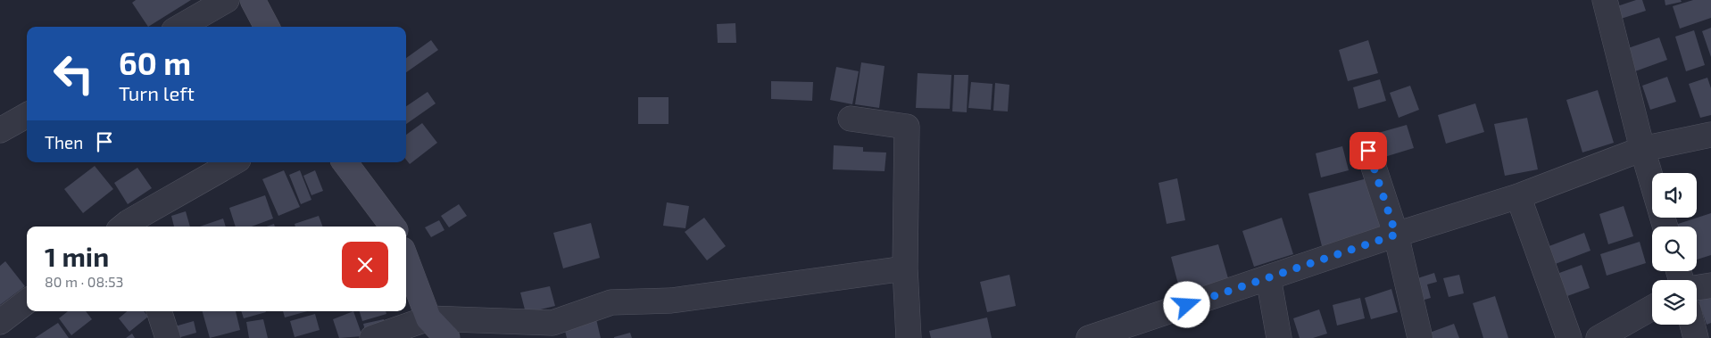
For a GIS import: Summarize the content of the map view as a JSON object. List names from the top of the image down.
{
  "page": {
    "turn": ["60 m", "Turn left"],
    "then": "Then",
    "heading": ["1 min", "80 m · 08:53"]
  }
}
